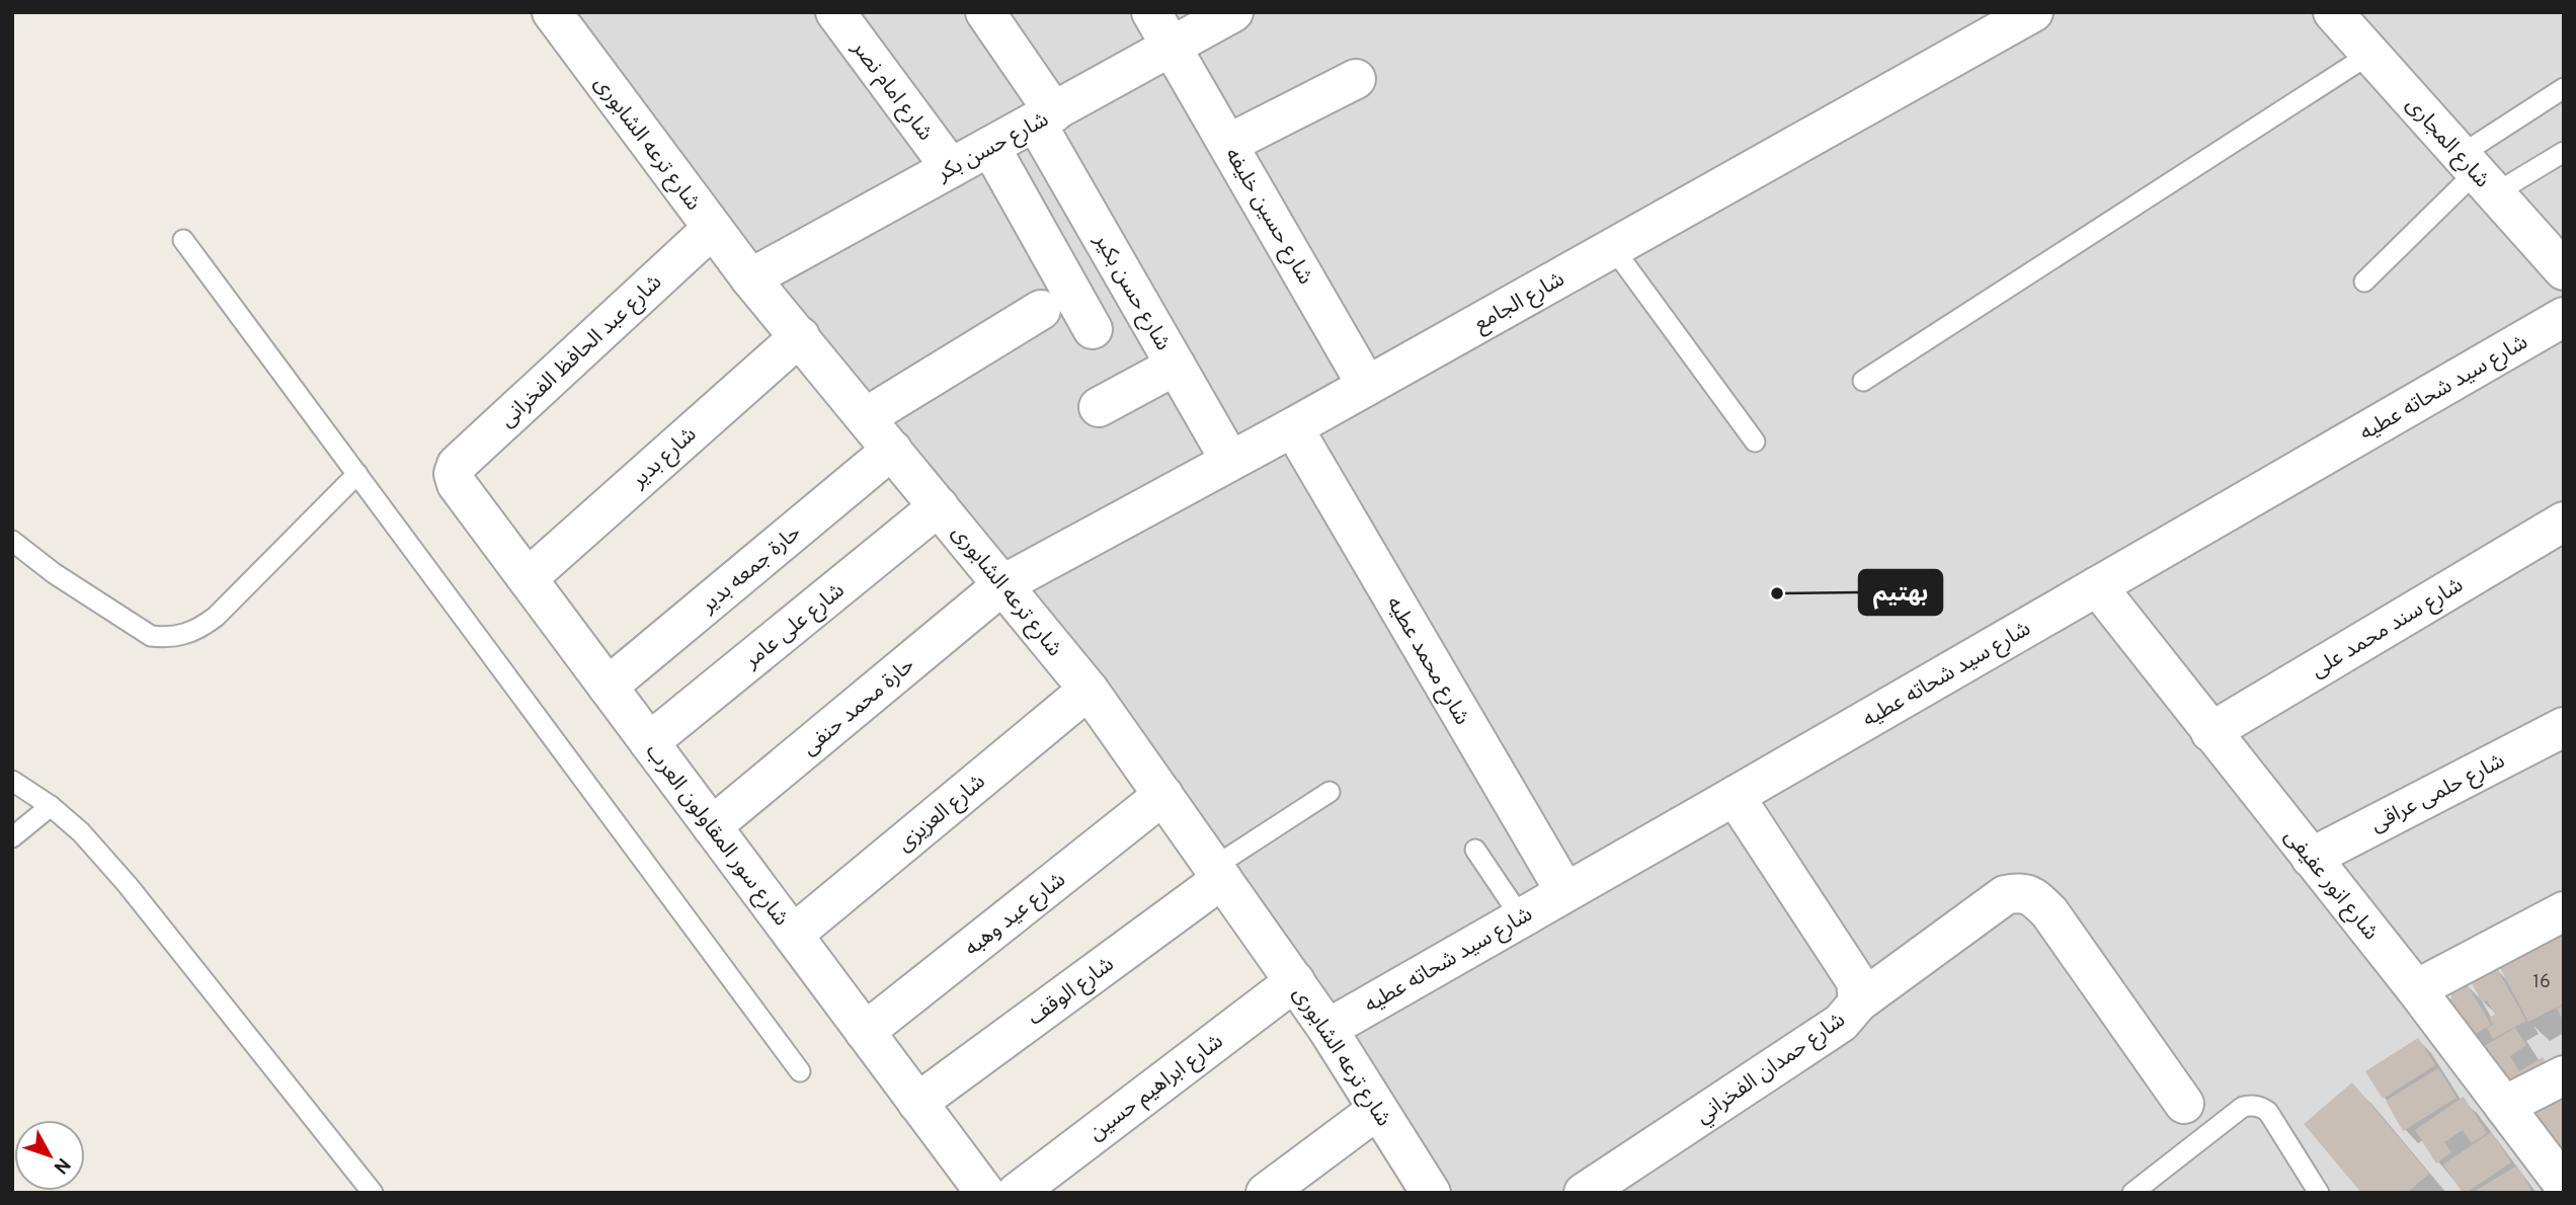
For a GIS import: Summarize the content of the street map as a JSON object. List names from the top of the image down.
{
  "streets": {
    "street": [
      "شارع امام نصر",
      "شارع المجارى",
      "شارع ترعه الشابورى",
      "شارع حسن بكر",
      "شارع حسين خليفه",
      "شارع حسن بكير",
      "شارع الجامع",
      "شارع عبد الحافظ الفخرانى",
      "شارع سيد شحاته عطيه",
      "شارع بدير",
      "حارة جمعه بدير",
      "شارع على عامر",
      "شارع سند محمد على",
      "شارع محمد عطيه",
      "حارة محمد حنفى",
      "شارع حلمى عراقى",
      "شارع العزيزى",
      "شارع سور المقاولون العرب",
      "شارع انور عفيفى",
      "شارع عيد وهبه",
      "شارع الوقف",
      "شارع حمدان الفخراني",
      "شارع ابراهيم حسين"
    ]
  },
  "crossings": [
    ["شارع امام نصر", "شارع حسن بكر"],
    ["شارع ترعه الشابورى", "شارع حسن بكر"],
    ["شارع ترعه الشابورى", "شارع الجامع"],
    ["شارع ترعه الشابورى", "شارع عبد الحافظ الفخرانى"],
    ["شارع ترعه الشابورى", "شارع سيد شحاته عطيه"],
    ["شارع ترعه الشابورى", "شارع بدير"],
    ["شارع ترعه الشابورى", "حارة جمعه بدير"],
    ["شارع ترعه الشابورى", "شارع على عامر"],
    ["شارع ترعه الشابورى", "حارة محمد حنفى"],
    ["شارع ترعه الشابورى", "شارع العزيزى"],
    ["شارع ترعه الشابورى", "شارع عيد وهبه"],
    ["شارع ترعه الشابورى", "شارع الوقف"],
    ["شارع ترعه الشابورى", "شارع ابراهيم حسين"],
    ["شارع حسن بكر", "شارع حسين خليفه"],
    ["شارع حسن بكر", "شارع حسن بكير"],
    ["شارع حسين خليفه", "شارع الجامع"],
    ["شارع حسن بكير", "شارع الجامع"],
    ["شارع الجامع", "شارع محمد عطيه"],
    ["شارع الجامع", "حارة محمد حنفى"],
    ["شارع عبد الحافظ الفخرانى", "شارع سور المقاولون العرب"],
    ["شارع سيد شحاته عطيه", "شارع محمد عطيه"],
    ["شارع سيد شحاته عطيه", "شارع انور عفيفى"],
    ["شارع سيد شحاته عطيه", "شارع حمدان الفخراني"],
    ["شارع بدير", "شارع سور المقاولون العرب"],
    ["حارة جمعه بدير", "شارع سور المقاولون العرب"],
    ["شارع على عامر", "شارع سور المقاولون العرب"],
    ["شارع سند محمد على", "شارع انور عفيفى"],
    ["حارة محمد حنفى", "شارع سور المقاولون العرب"],
    ["شارع حلمى عراقى", "شارع انور عفيفى"],
    ["شارع العزيزى", "شارع سور المقاولون العرب"],
    ["شارع سور المقاولون العرب", "شارع عيد وهبه"],
    ["شارع سور المقاولون العرب", "شارع الوقف"]
  ],
  "places": ["بهتيم"],
  "house_numbers": ["16"],
  "north": "bottom right"
}
